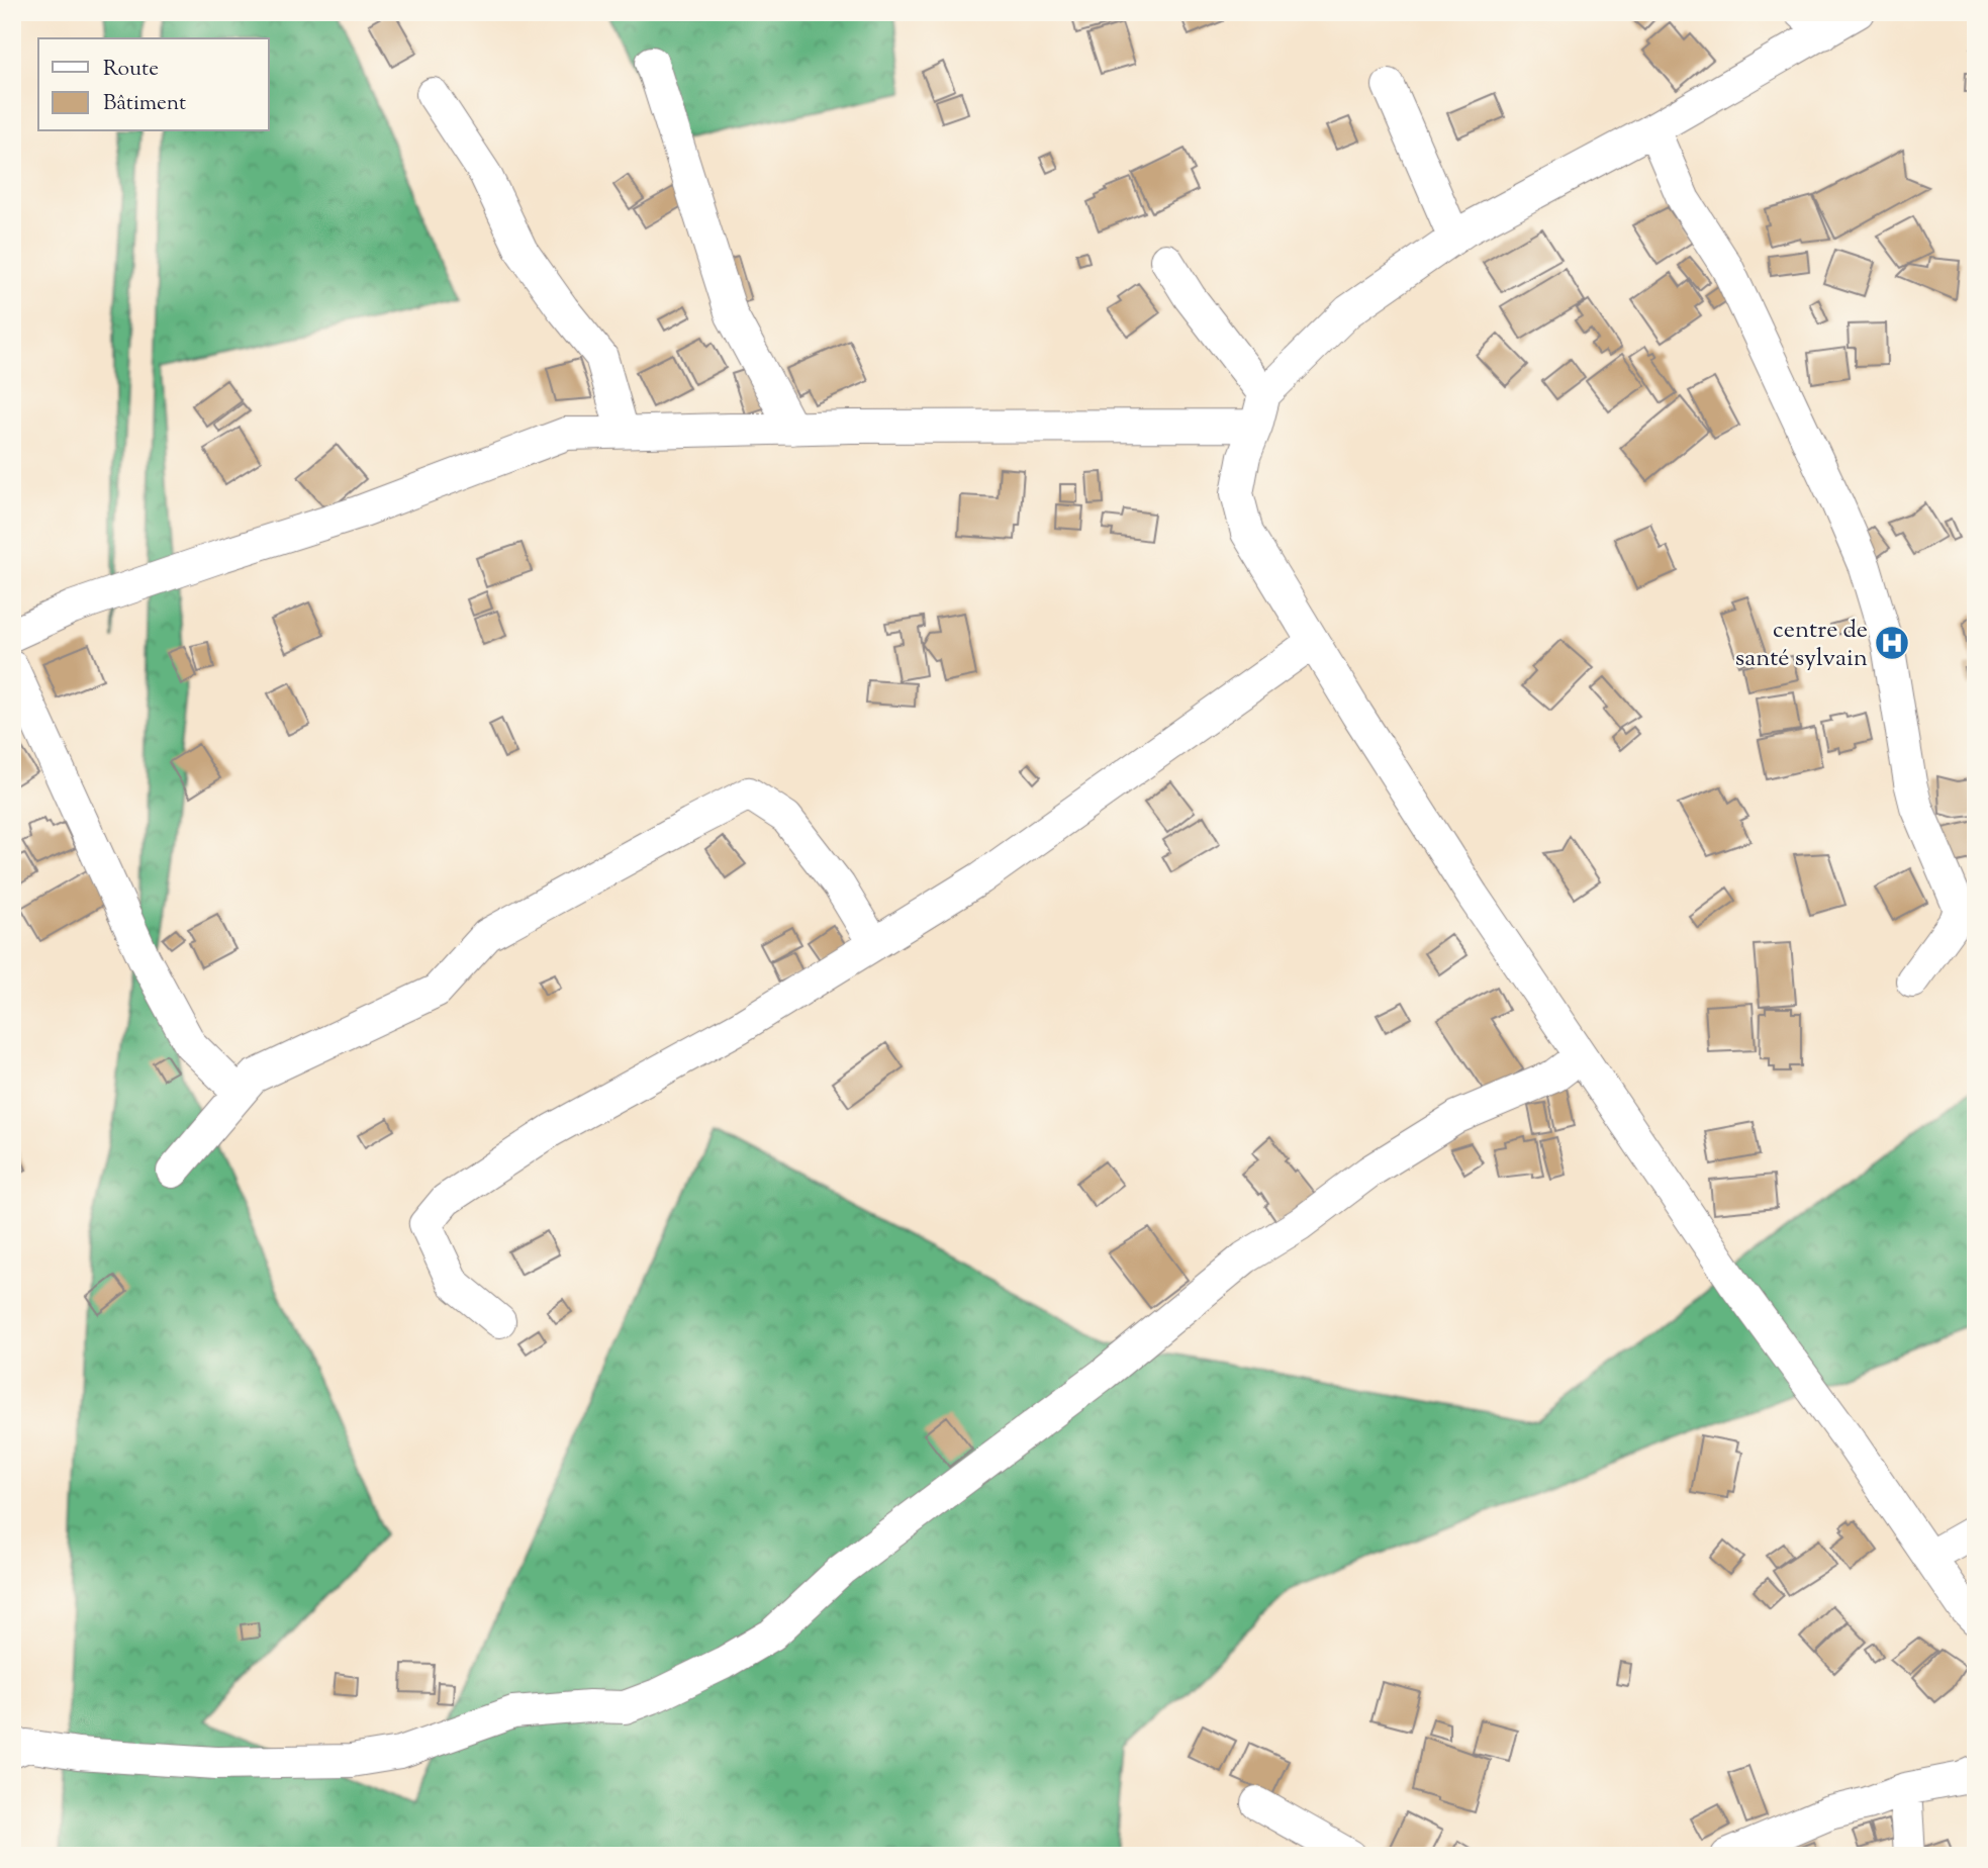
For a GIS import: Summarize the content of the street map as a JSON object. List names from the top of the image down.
{
  "places": {
    "hospital": ["centre de santé sylvain"]
  },
  "legend": ["Route", "Bâtiment"]
}
